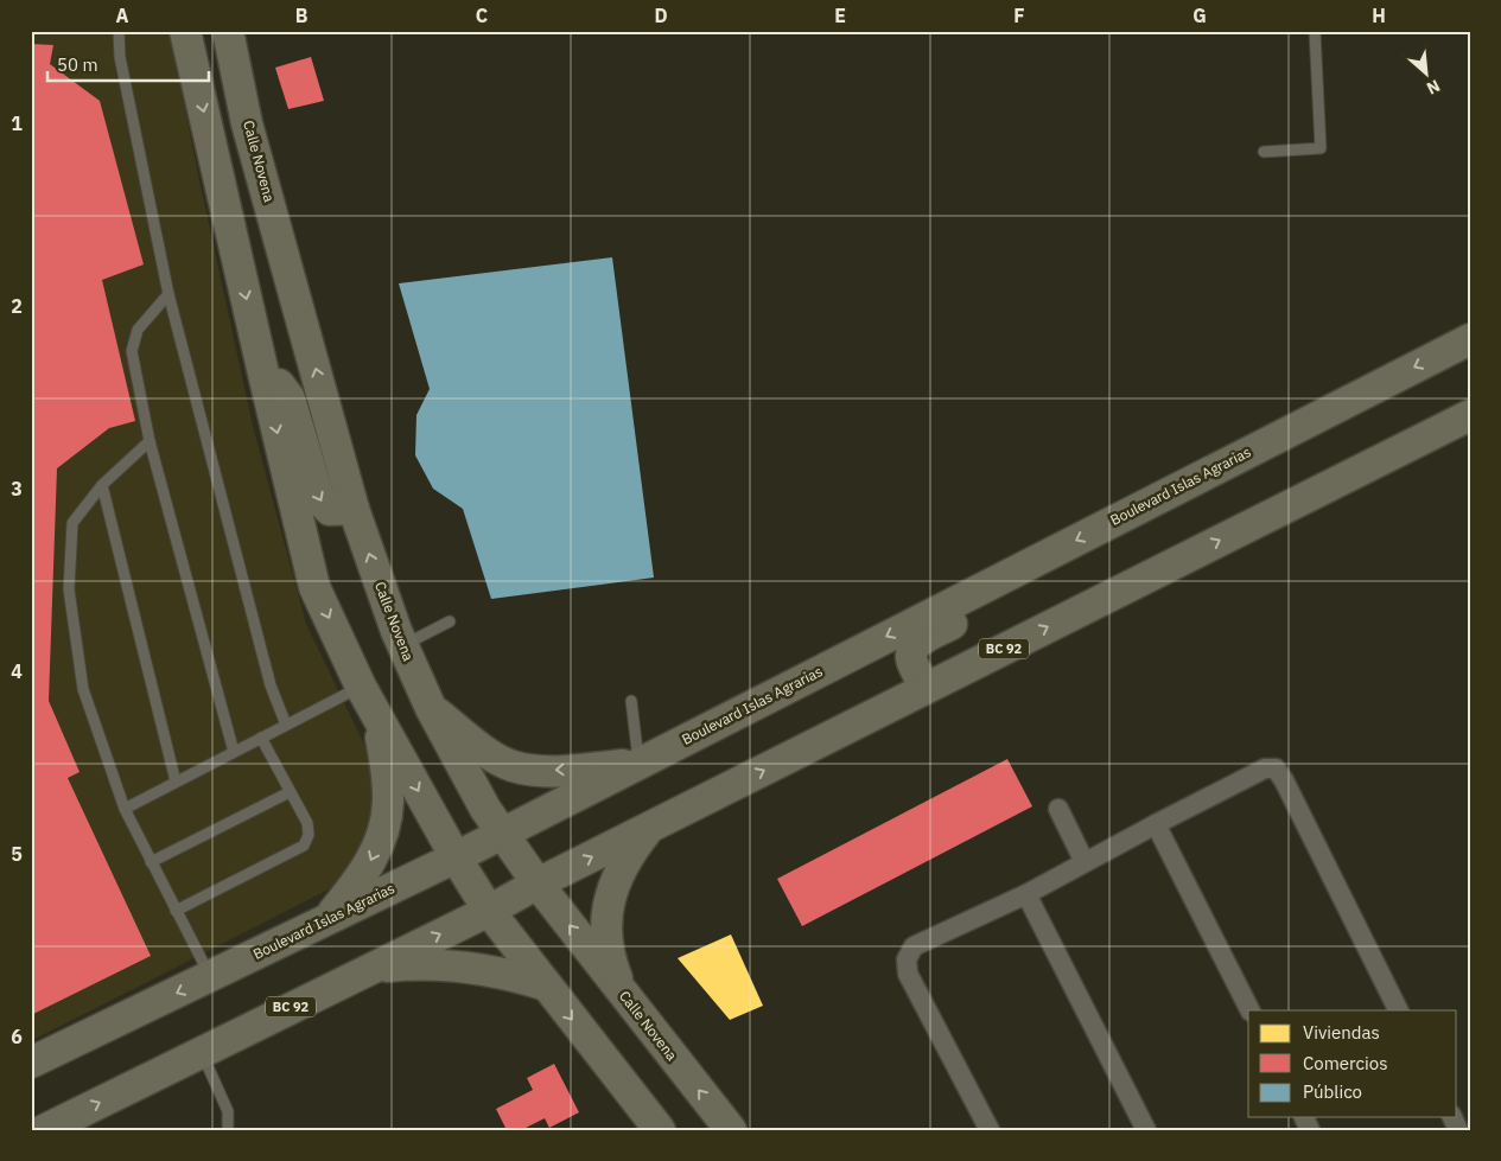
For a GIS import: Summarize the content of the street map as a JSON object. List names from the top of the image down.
{
  "streets": {
    "main road": ["Calle Novena", "Boulevard Islas Agrarias", "BC 92"]
  },
  "crossings": [
    ["Calle Novena", "Boulevard Islas Agrarias"],
    ["Calle Novena", "BC 92"]
  ],
  "legend": ["Viviendas", "Comercios", "Público"],
  "scale_bar": "50 m",
  "north": "bottom right",
  "grid": {
    "columns": [
      "A",
      "B",
      "C",
      "D",
      "E",
      "F",
      "G",
      "H"
    ],
    "rows": [
      "1",
      "2",
      "3",
      "4",
      "5",
      "6"
    ]
  }
}
